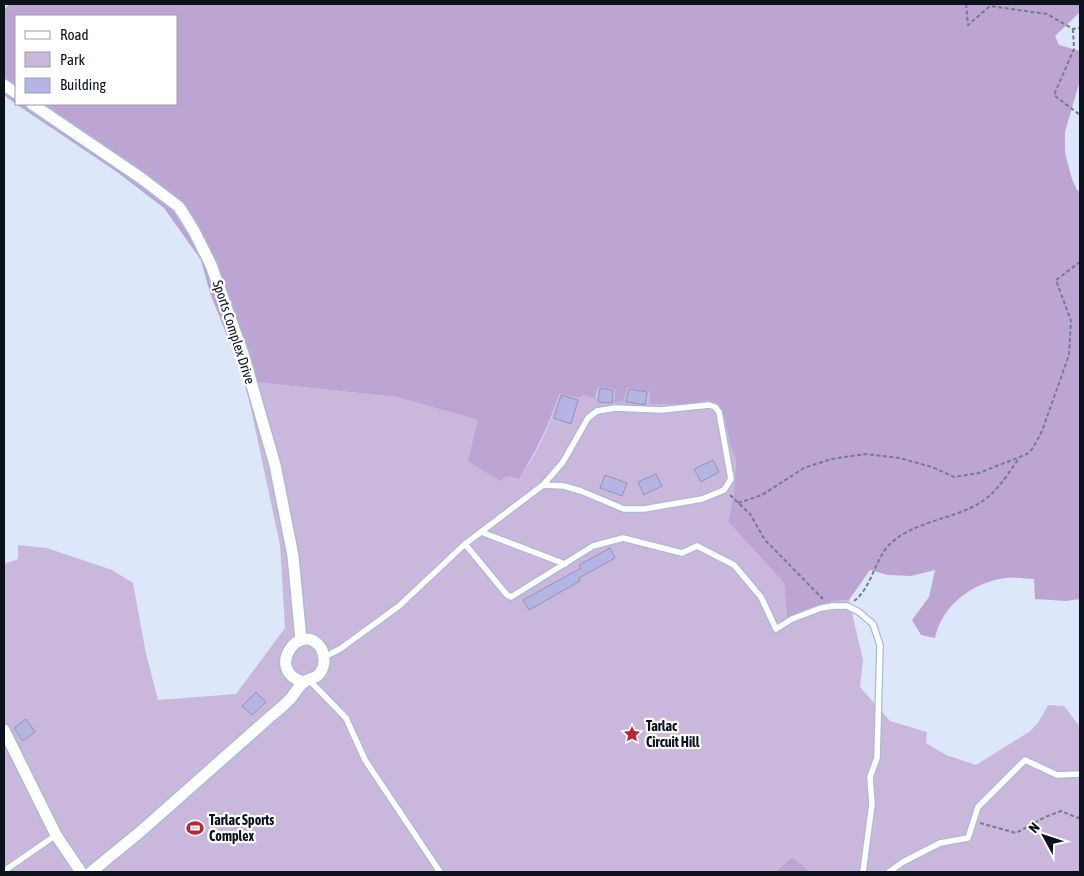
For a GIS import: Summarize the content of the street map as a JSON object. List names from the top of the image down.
{
  "streets": {
    "street": ["Sports Complex Drive"]
  },
  "places": {
    "place": ["Tarlac Circuit Hill"],
    "sports": ["Tarlac Sports Complex"]
  },
  "legend": ["Road", "Park", "Building"],
  "north": "top left"
}
